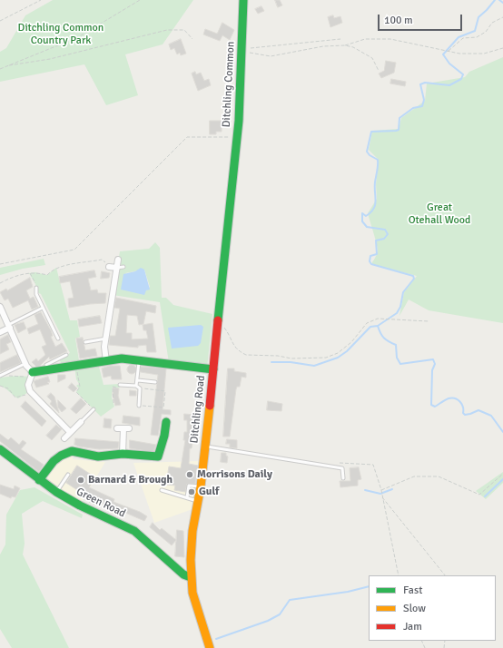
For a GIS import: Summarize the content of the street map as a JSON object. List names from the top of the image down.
{
  "streets": {
    "main road": ["Ditchling Common", "Ditchling Road", "Green Road"]
  },
  "crossings": [
    ["Ditchling Common", "Ditchling Road"],
    ["Ditchling Road", "Green Road"]
  ],
  "parks": ["Ditchling Common Country Park", "Great Otehall Wood"],
  "places": ["Morrisons Daily", "Barnard & Brough", "Gulf"],
  "legend": ["Fast", "Slow", "Jam"],
  "scale_bar": "100 m"
}
